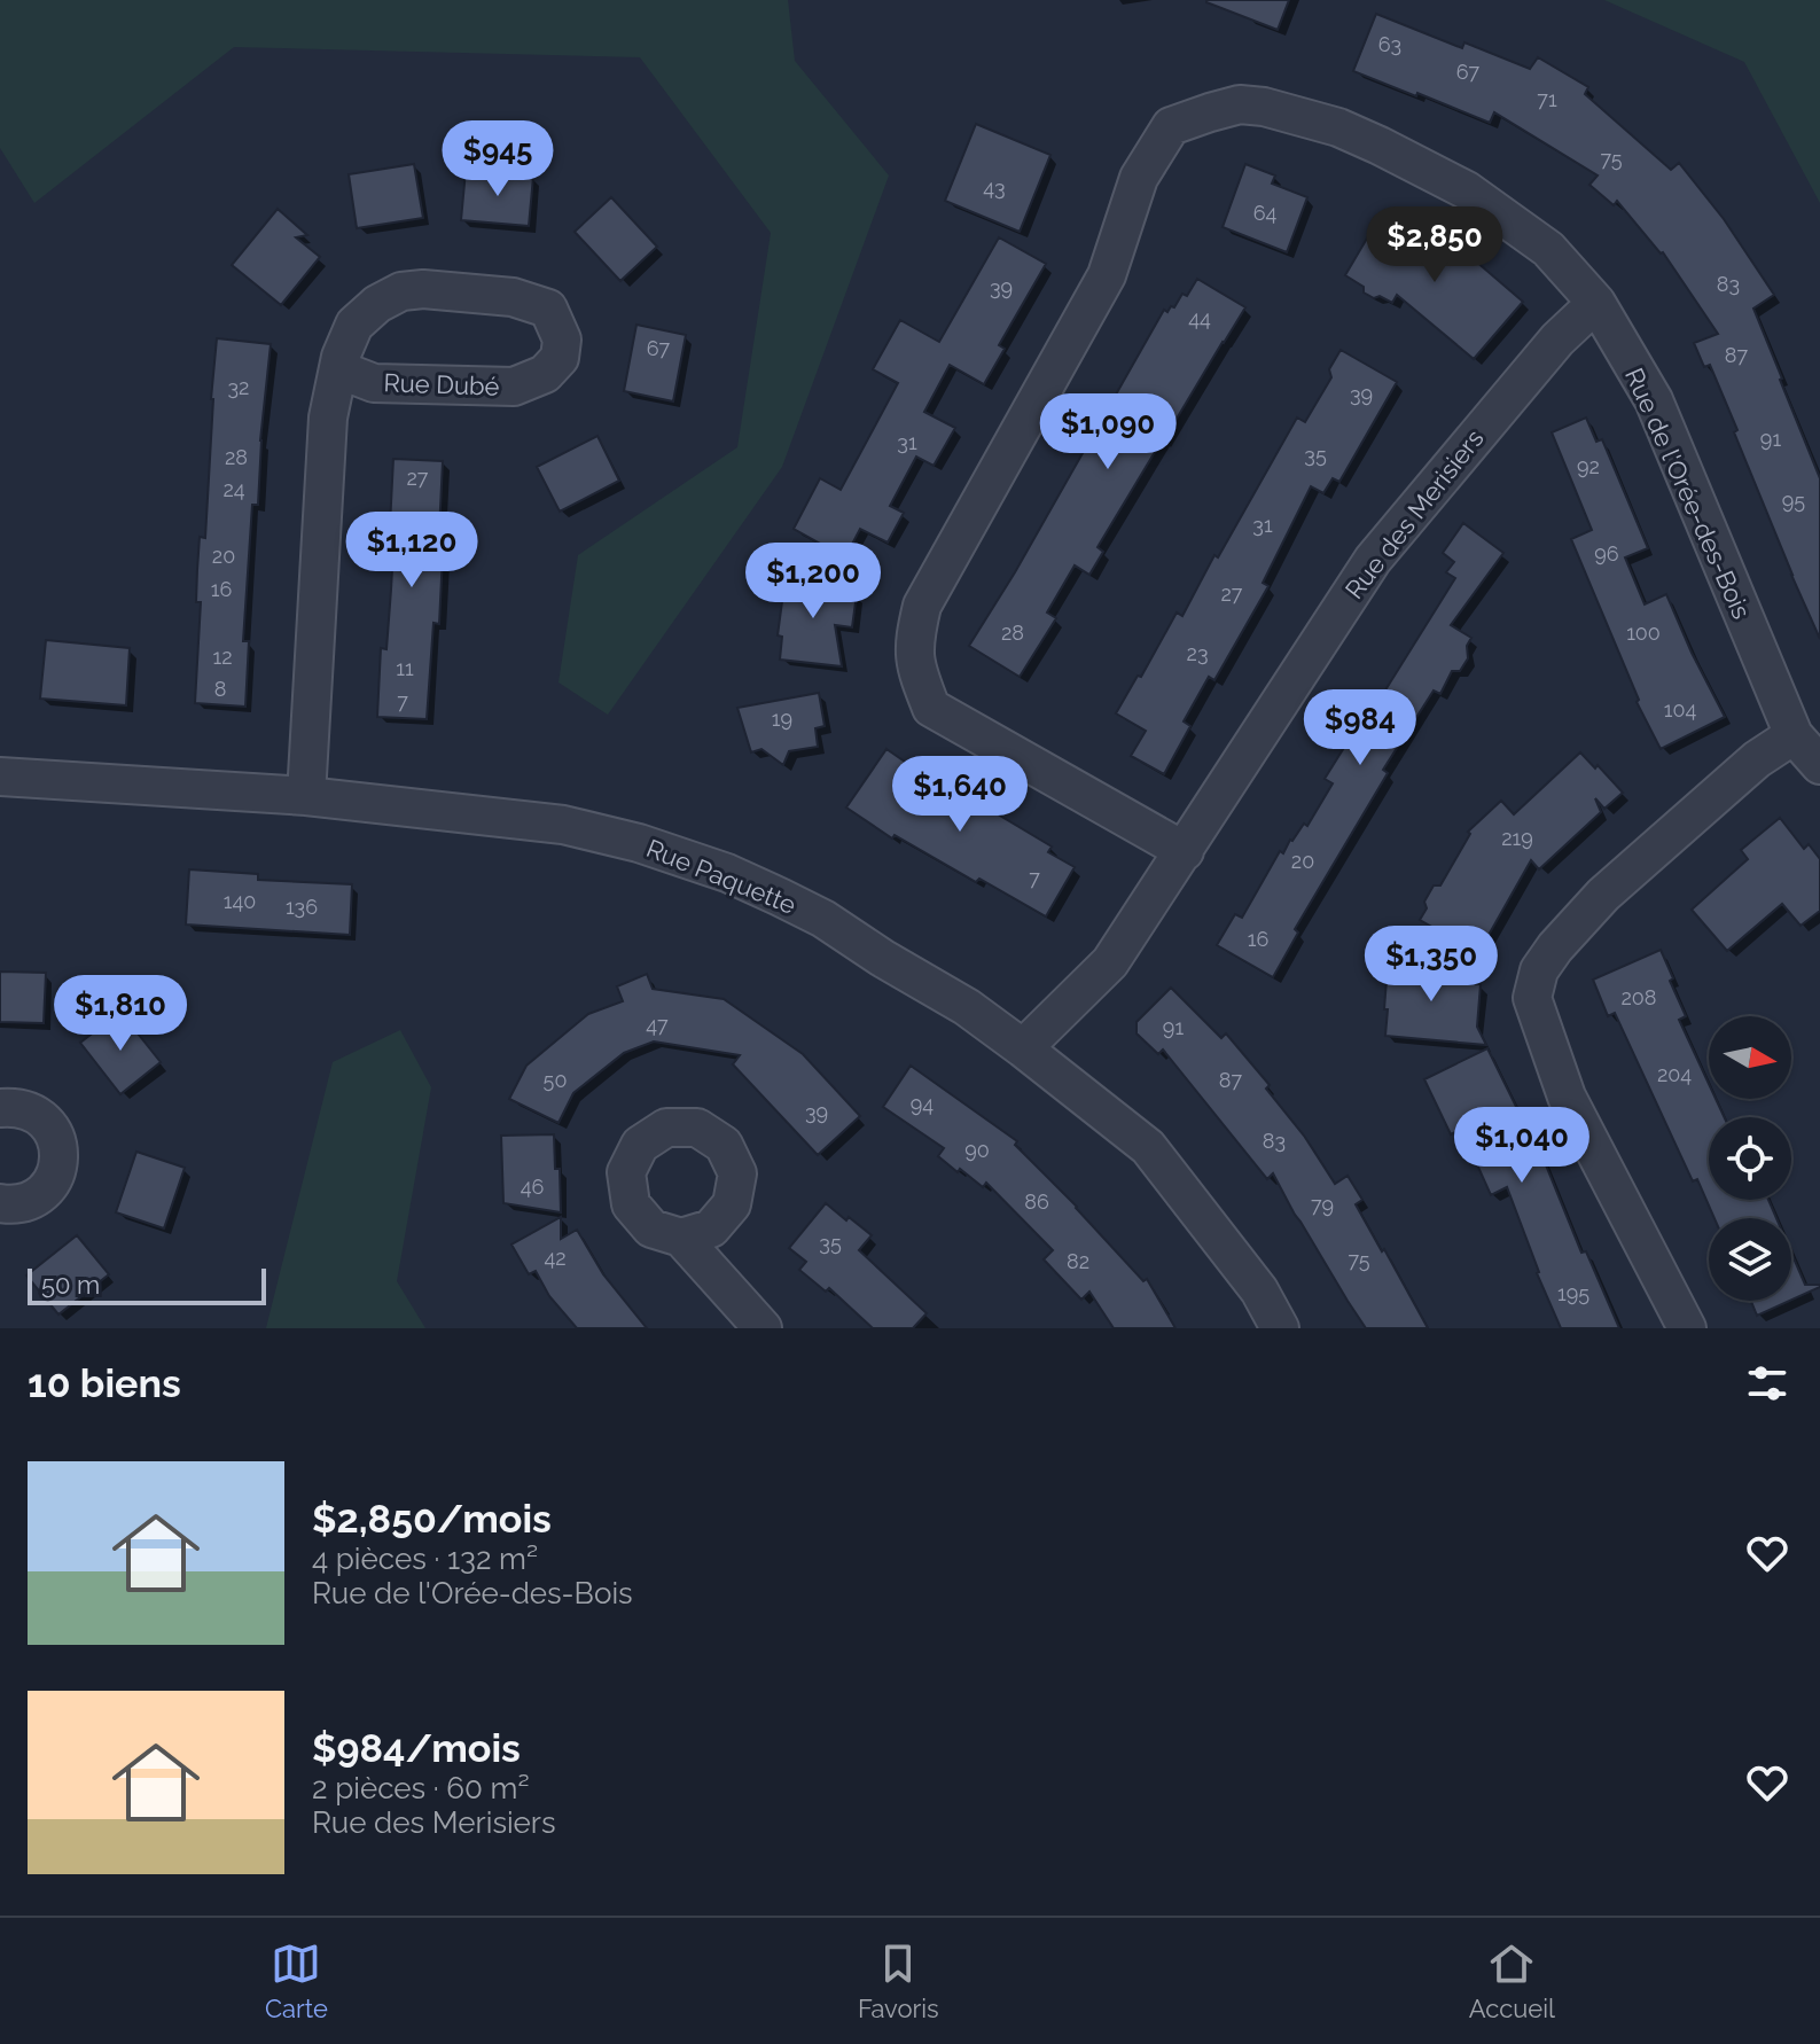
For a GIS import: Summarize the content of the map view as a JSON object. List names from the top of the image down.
{
  "streets": {
    "street": [
      "Rue Dubé",
      "Rue de l'Orée-des-Bois",
      "Rue des Merisiers",
      "Rue Paquette"
    ]
  },
  "crossings": [
    ["Rue Dubé", "Rue Paquette"],
    ["Rue de l'Orée-des-Bois", "Rue des Merisiers"],
    ["Rue des Merisiers", "Rue Paquette"]
  ],
  "house_numbers": [
    "63",
    "67",
    "71",
    "75",
    "43",
    "64",
    "83",
    "39",
    "44",
    "67",
    "87",
    "32",
    "39",
    "91",
    "31",
    "35",
    "28",
    "92",
    "27",
    "24",
    "95",
    "31",
    "96",
    "20",
    "16",
    "27",
    "28",
    "100",
    "23",
    "12",
    "11",
    "8",
    "7",
    "104",
    "19",
    "219",
    "20",
    "7",
    "140",
    "136",
    "16",
    "208",
    "47",
    "91",
    "204",
    "50",
    "87",
    "94",
    "39",
    "83",
    "90",
    "46",
    "86",
    "79",
    "35",
    "42",
    "75",
    "82",
    "195"
  ],
  "scale_bar": "50 m",
  "north": "right",
  "page": {
    "price": [
      "$945",
      "$2,850",
      "$1,090",
      "$1,120",
      "$1,200",
      "$984",
      "$1,640",
      "$1,350",
      "$1,810",
      "$1,040"
    ],
    "scale": "50 m",
    "heading": "10 biens",
    "list": [
      {
        "name": "$2,850/mois",
        "note": "4 pièces · 132 m² · Rue de l'Orée-des-Bois"
      },
      {
        "name": "$984/mois",
        "note": "2 pièces · 60 m² · Rue des Merisiers"
      }
    ],
    "tabs": ["Carte", "Favoris", "Accueil"]
  }
}
